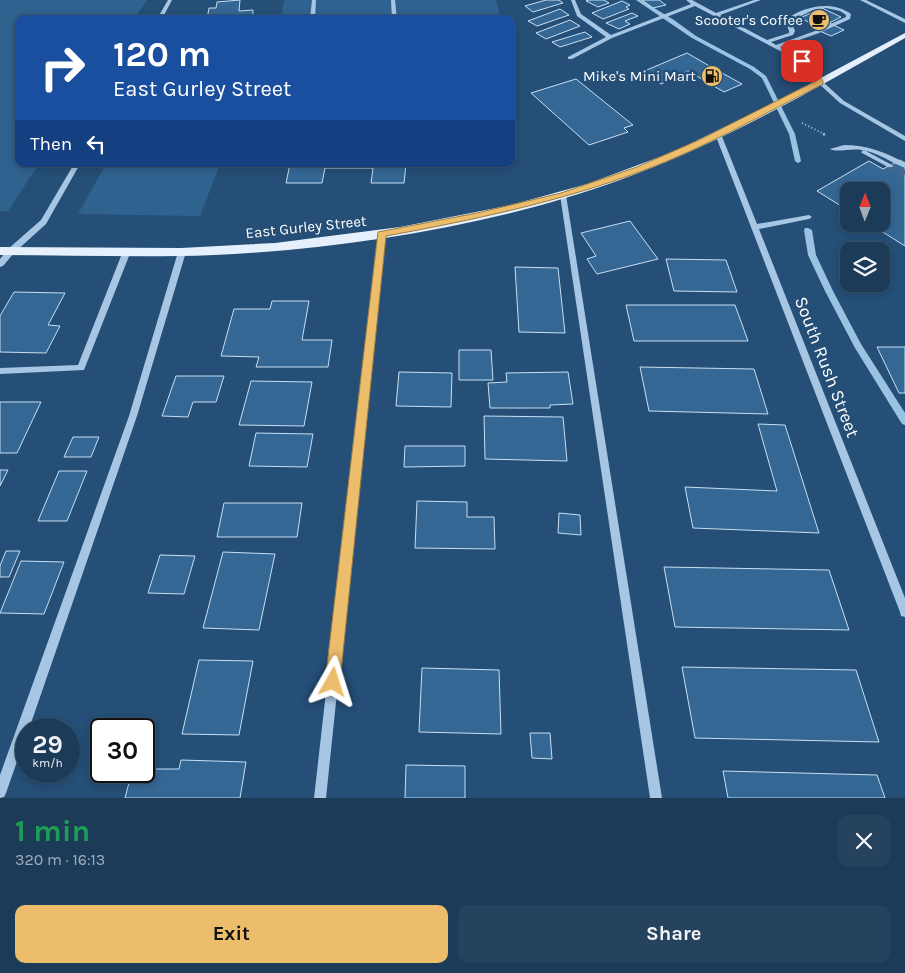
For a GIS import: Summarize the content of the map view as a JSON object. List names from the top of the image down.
{
  "streets": {
    "main road": ["East Gurley Street"],
    "street": ["South Rush Street"]
  },
  "crossings": [
    ["East Gurley Street", "South Rush Street"]
  ],
  "places": {
    "cafe": ["Scooter's Coffee"],
    "fuel station": ["Mike's Mini Mart"]
  },
  "north": "top",
  "page": {
    "turn": ["120 m", "East Gurley Street"],
    "then": "Then",
    "speed": "29 km/h",
    "limit": "30",
    "heading": ["1 min", "320 m · 16:13"],
    "buttons": ["Exit", "Share"]
  }
}
